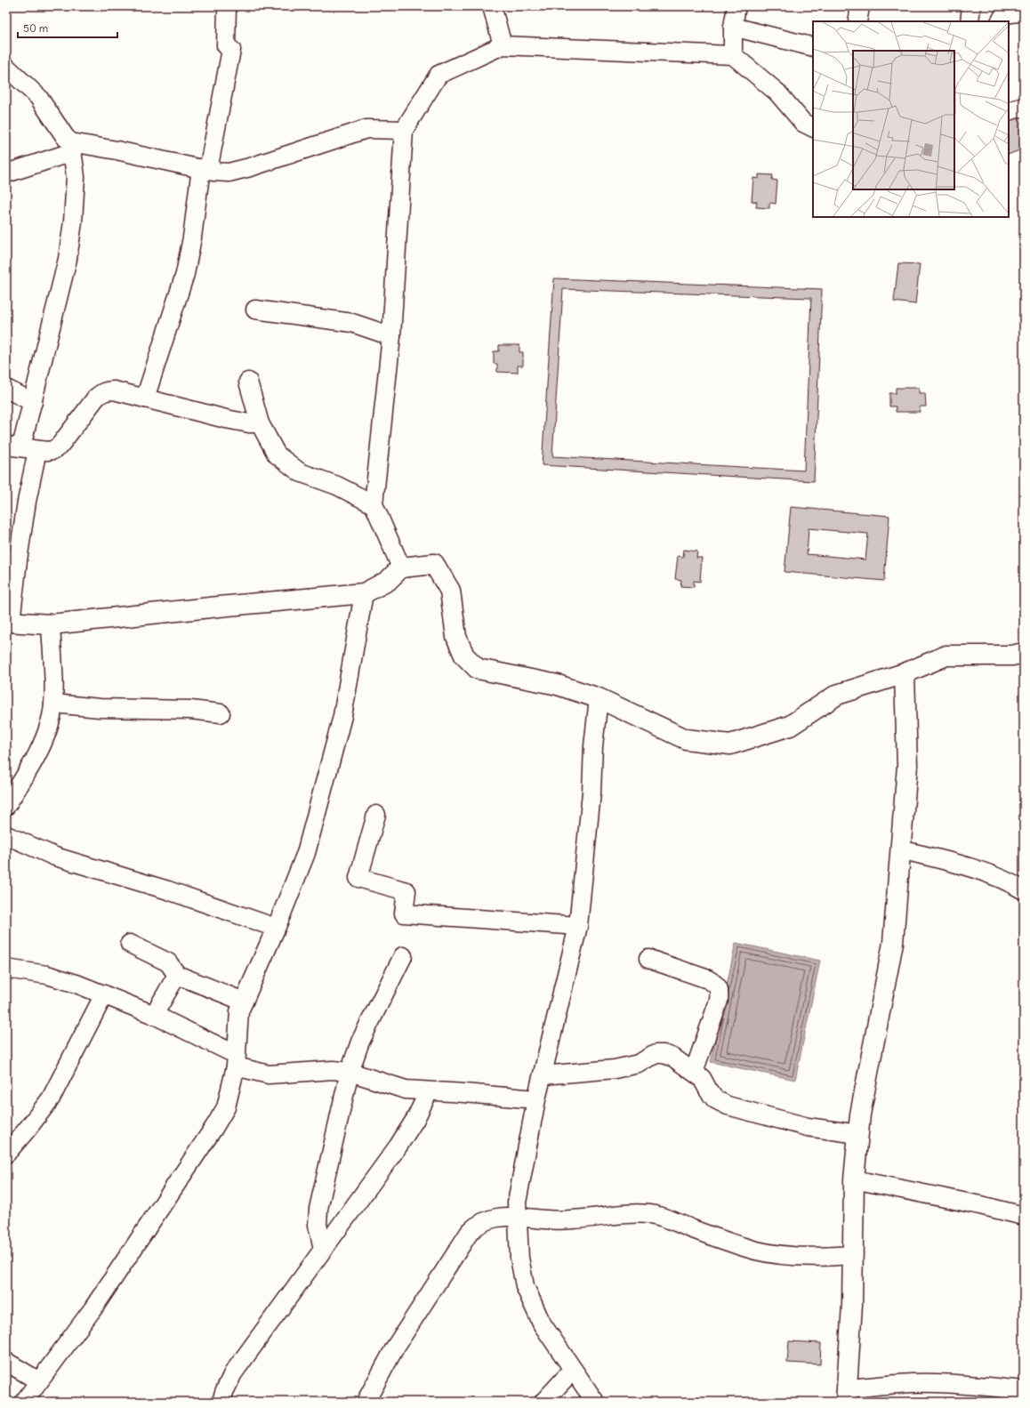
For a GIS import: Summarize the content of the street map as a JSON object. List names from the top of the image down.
{
  "scale_bar": "50 m"
}
